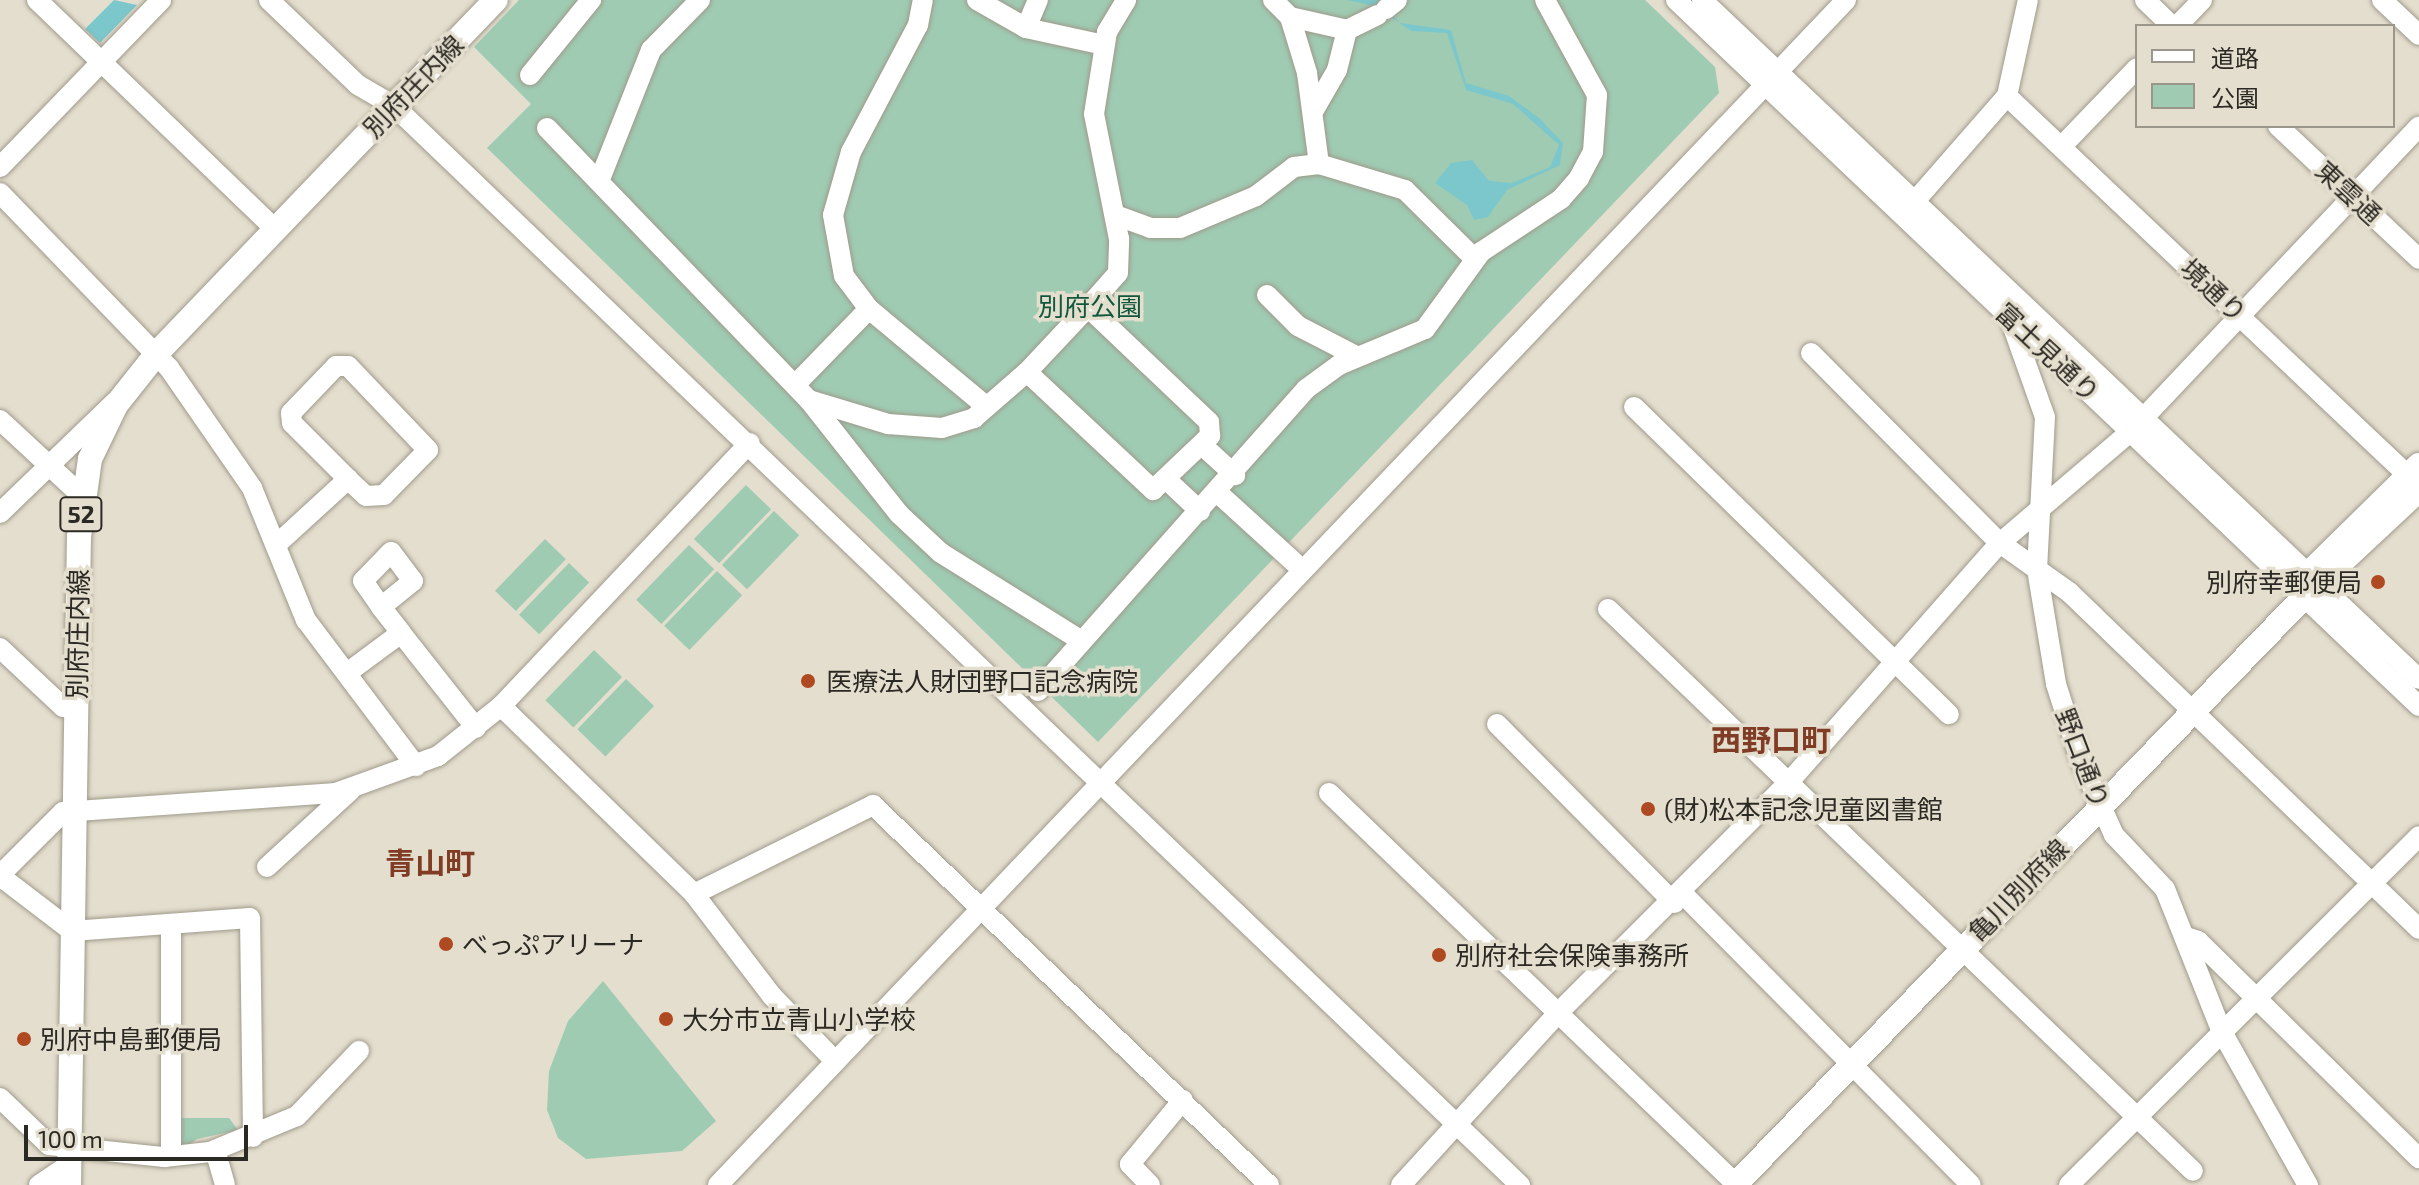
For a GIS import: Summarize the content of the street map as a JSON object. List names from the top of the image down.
{
  "streets": {
    "main road": ["別府庄内線", "52", "亀川別府線"],
    "street": [
      "東雲通",
      "境通り",
      "富士見通り",
      "野口通り"
    ]
  },
  "crossings": [
    ["境通り", "亀川別府線"],
    ["富士見通り", "野口通り"],
    ["富士見通り", "亀川別府線"],
    ["野口通り", "亀川別府線"]
  ],
  "districts": ["西野口町", "青山町"],
  "parks": ["別府公園"],
  "places": [
    "別府幸郵便局",
    "医療法人財団野口記念病院",
    "(財)松本記念児童図書館",
    "べっぷアリーナ",
    "別府社会保険事務所",
    "大分市立青山小学校",
    "別府中島郵便局"
  ],
  "legend": ["道路", "公園"],
  "scale_bar": "100 m"
}
